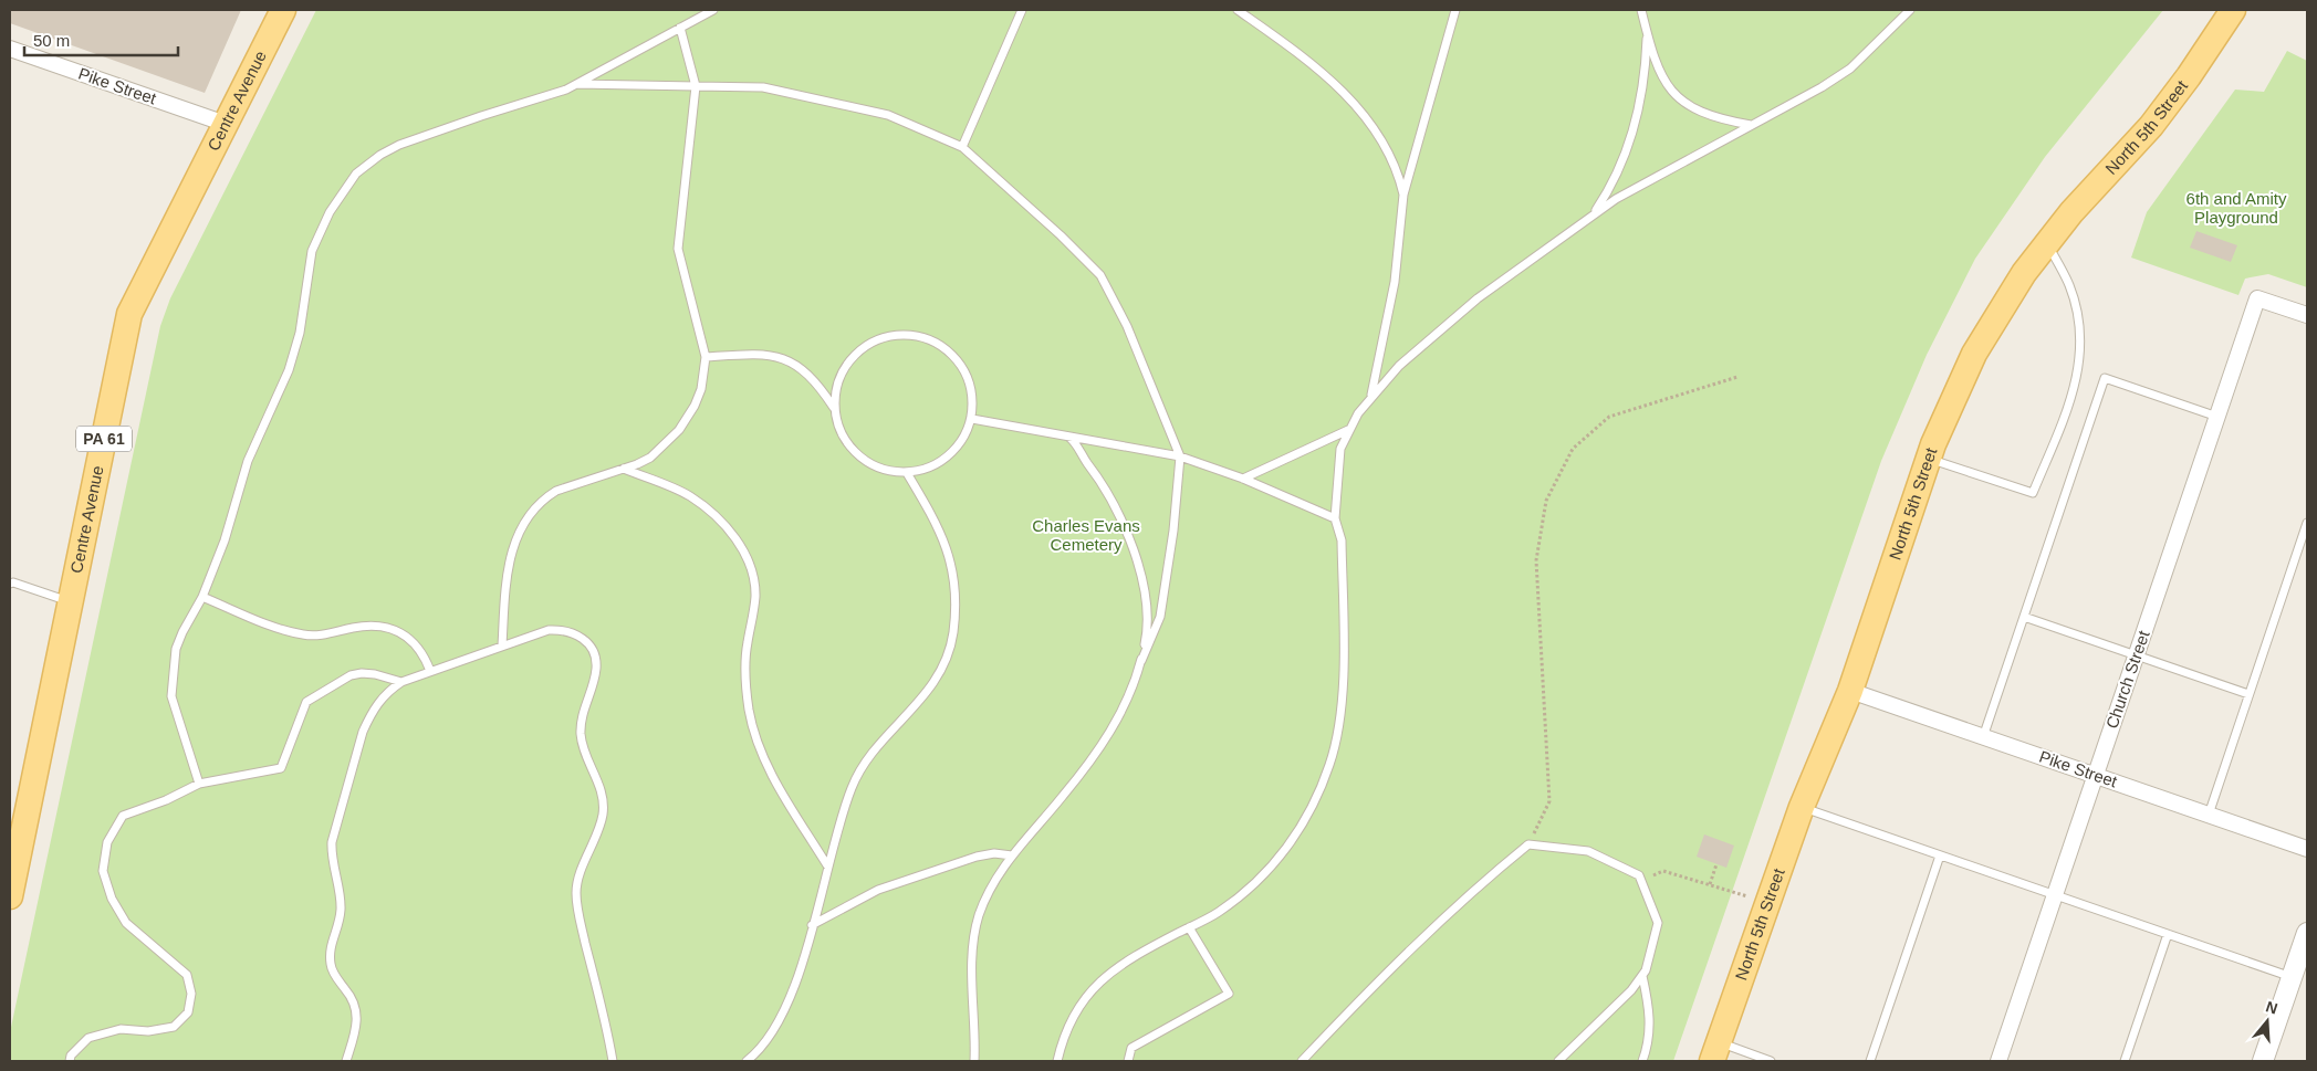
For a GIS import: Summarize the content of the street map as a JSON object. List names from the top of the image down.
{
  "streets": {
    "main road": ["Centre Avenue", "North 5th Street", "PA 61"],
    "street": ["Pike Street", "Church Street"]
  },
  "crossings": [
    ["Pike Street", "Centre Avenue"],
    ["Pike Street", "North 5th Street"],
    ["Pike Street", "Church Street"]
  ],
  "parks": ["6th and Amity Playground", "Charles Evans Cemetery"],
  "scale_bar": "50 m",
  "north": "top"
}
